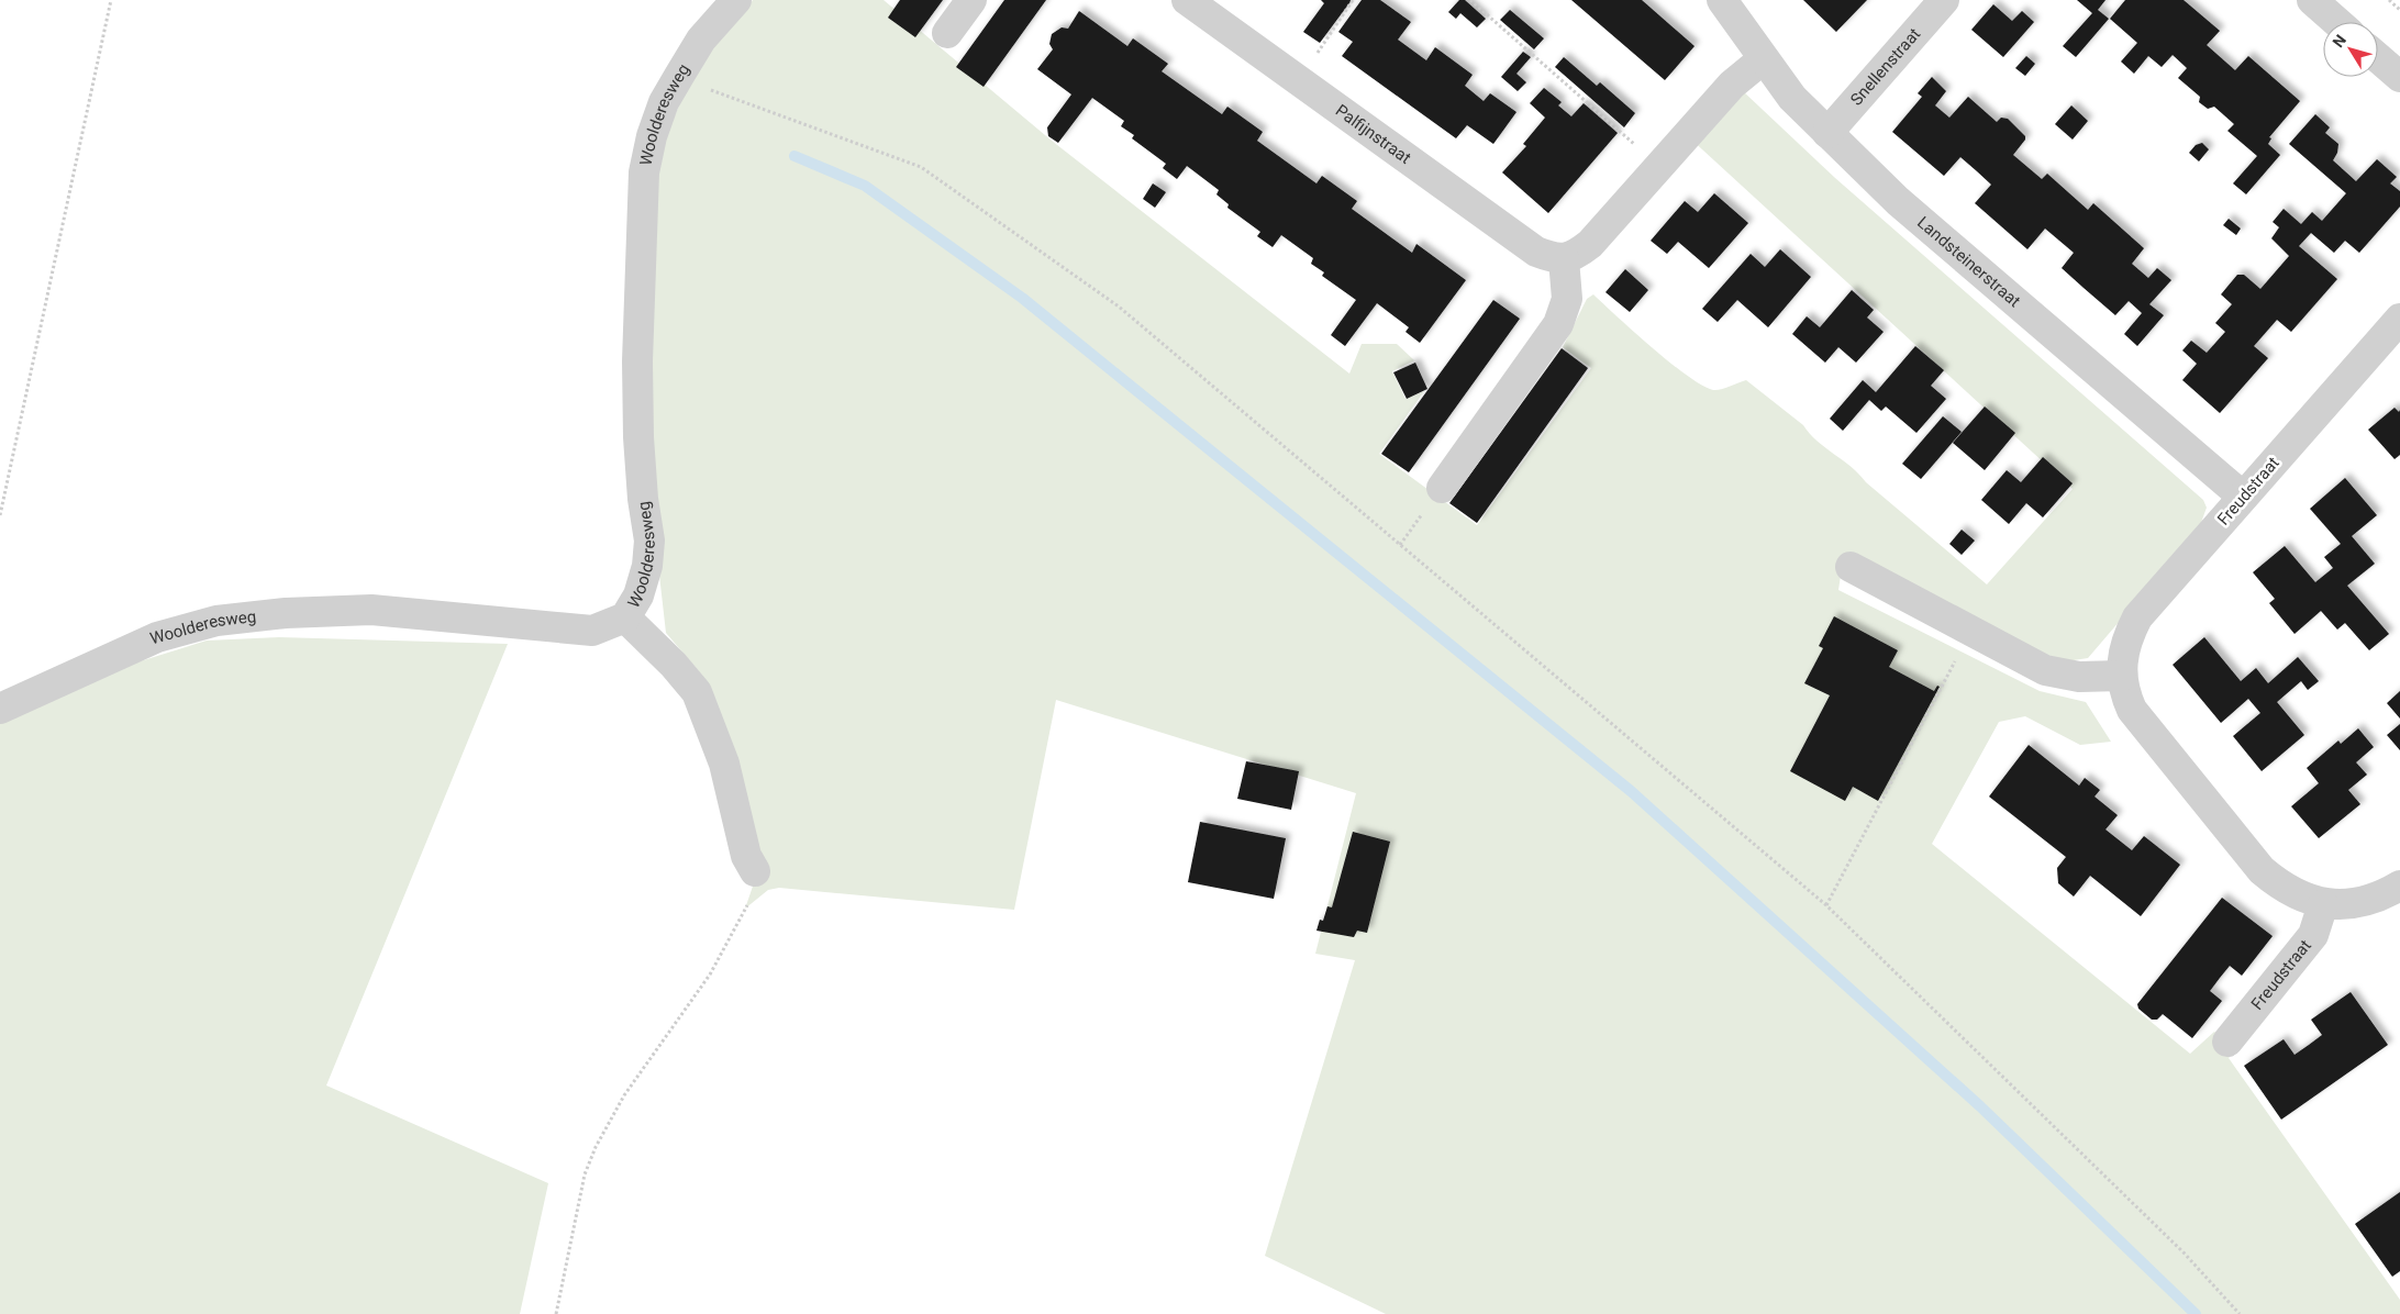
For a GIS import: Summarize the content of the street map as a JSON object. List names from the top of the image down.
{
  "streets": {
    "street": [
      "Snellenstraat",
      "Woolderesweg",
      "Palfijnstraat",
      "Landsteinerstraat",
      "Freudstraat"
    ]
  },
  "crossings": [
    ["Snellenstraat", "Landsteinerstraat"],
    ["Landsteinerstraat", "Freudstraat"]
  ],
  "north": "top left"
}
